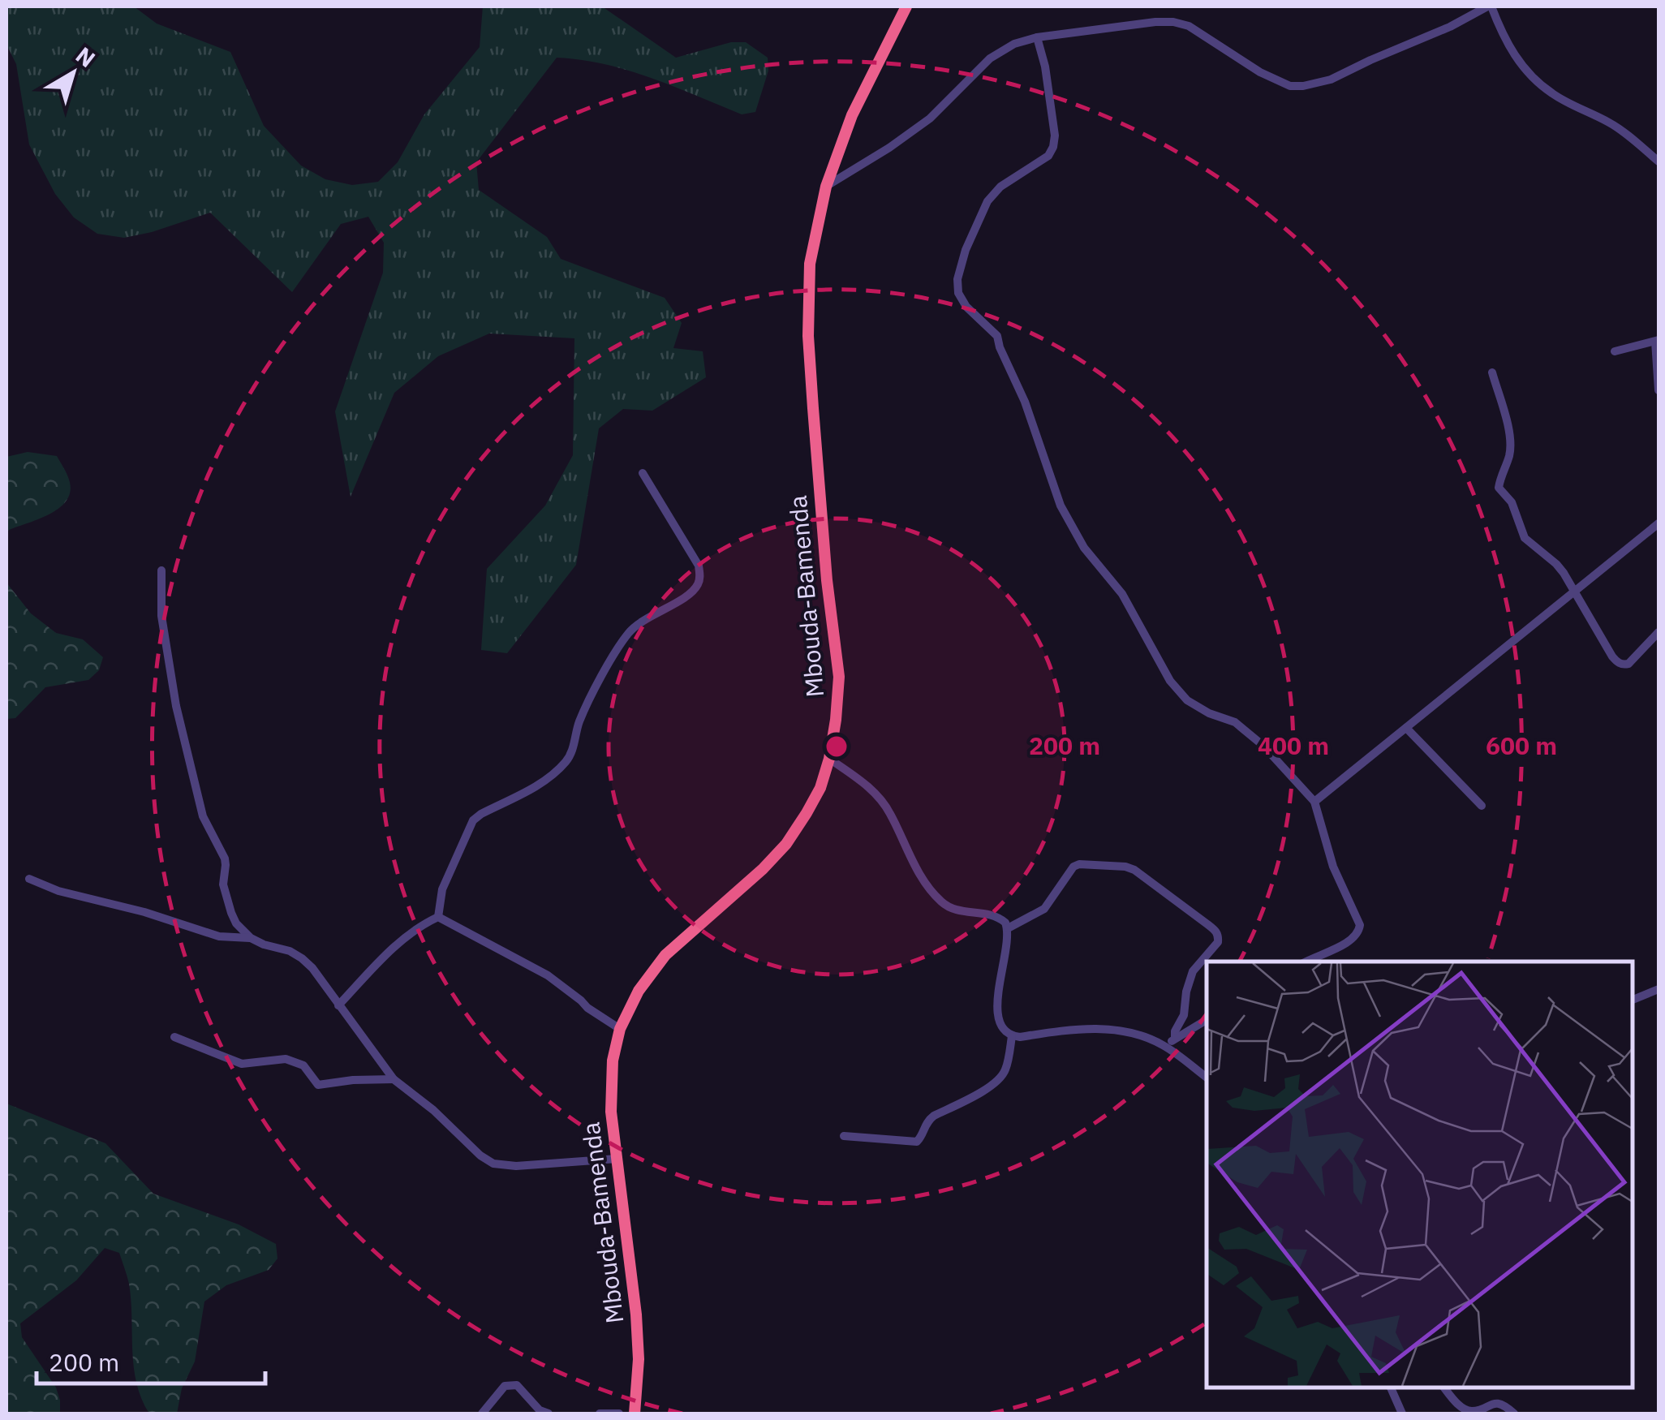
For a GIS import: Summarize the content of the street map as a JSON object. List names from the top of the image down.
{
  "streets": {
    "highway": ["Mbouda-Bamenda"]
  },
  "scale_bar": "200 m",
  "north": "top right",
  "rings": ["200 m", "400 m", "600 m"]
}
